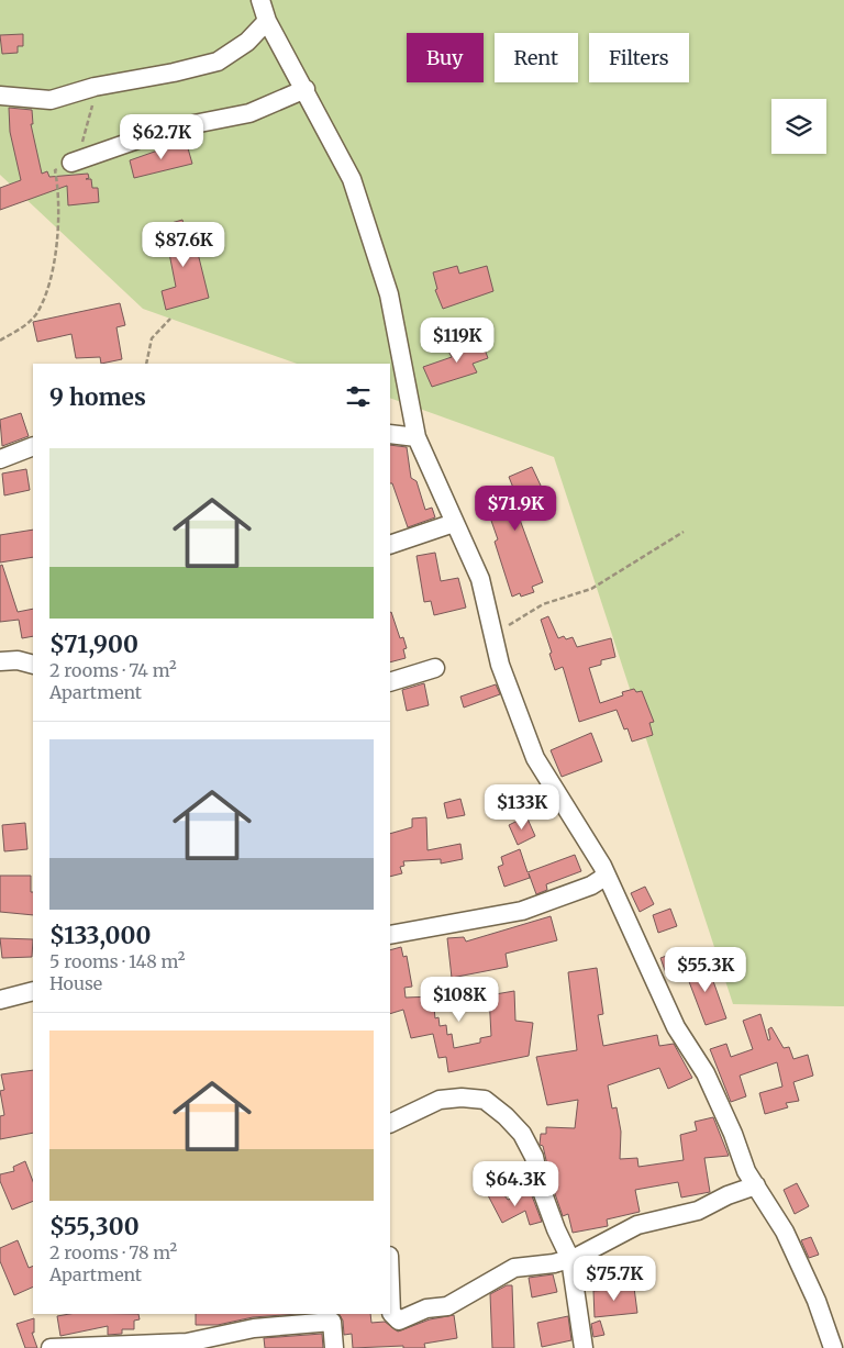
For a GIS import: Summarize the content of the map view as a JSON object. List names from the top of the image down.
{
  "page": {
    "chip": ["Buy", "Rent", "Filters"],
    "price": [
      "$62.7K",
      "$87.6K",
      "$119K",
      "$71.9K",
      "$133K",
      "$55.3K",
      "$108K",
      "$64.3K",
      "$75.7K"
    ],
    "heading": "9 homes",
    "list": [
      {
        "name": "$71,900",
        "note": "2 rooms · 74 m² · Apartment"
      },
      {
        "name": "$133,000",
        "note": "5 rooms · 148 m² · House"
      },
      {
        "name": "$55,300",
        "note": "2 rooms · 78 m² · Apartment"
      }
    ]
  }
}
